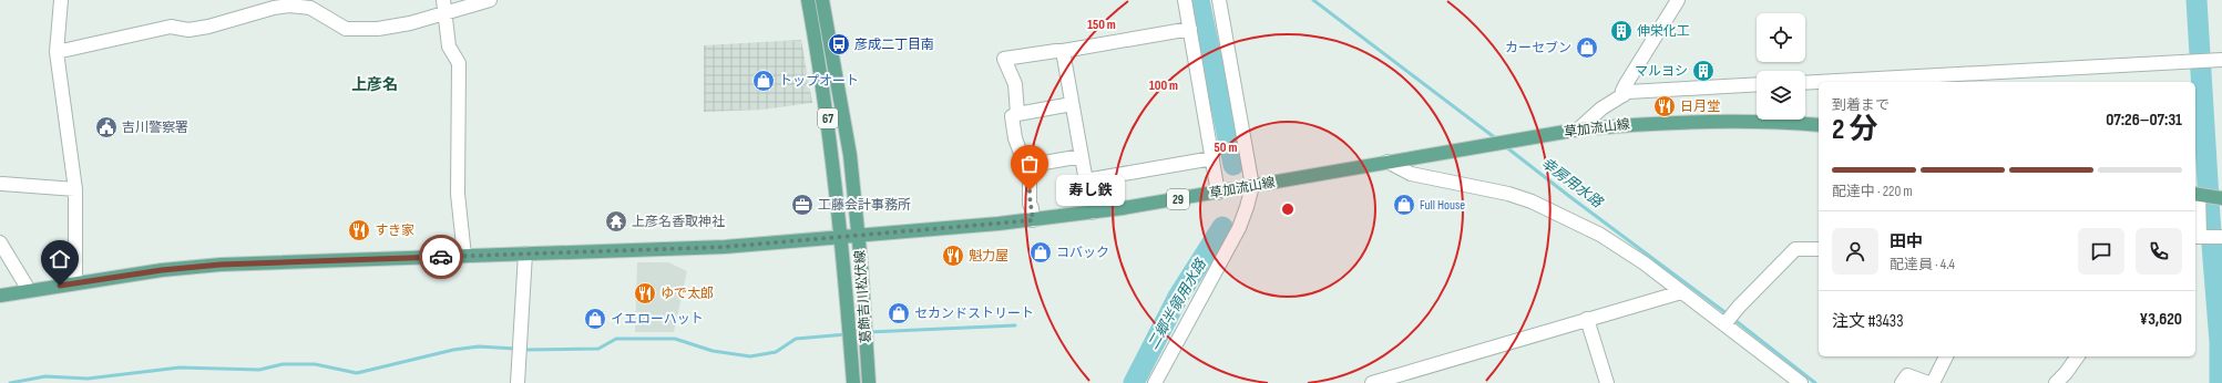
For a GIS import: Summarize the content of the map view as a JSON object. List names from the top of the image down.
{
  "streets": {
    "main road": [
      "67",
      "草加流山線",
      "29",
      "葛飾吉川松伏線"
    ]
  },
  "crossings": [
    ["草加流山線", "葛飾吉川松伏線"]
  ],
  "districts": ["上彦名"],
  "water": ["幸房用水路", "二郷半領用水路"],
  "places": {
    "building": ["伸栄化工", "マルヨシ"],
    "bus stop": ["彦成二丁目南"],
    "shop": [
      "カーセブン",
      "トップオート",
      "Full House",
      "コバック",
      "セカンドストリート",
      "イエローハット"
    ],
    "restaurant": [
      "日月堂",
      "すき家",
      "魁力屋",
      "ゆで太郎"
    ],
    "public building": ["吉川警察署"],
    "other": ["寿し鉄"],
    "office": ["工藤会計事務所"],
    "temple": ["上彦名香取神社"]
  },
  "page": {
    "heading": ["2 分", "到着まで", "07:26–07:31"],
    "panel": [
      "田中",
      "配達員 · 4.4",
      "注文 #3433",
      "¥3,620"
    ],
    "bar": "配達中 · 220 m",
    "bubble": "寿し鉄"
  },
  "rings": ["150 m", "100 m", "50 m"]
}
